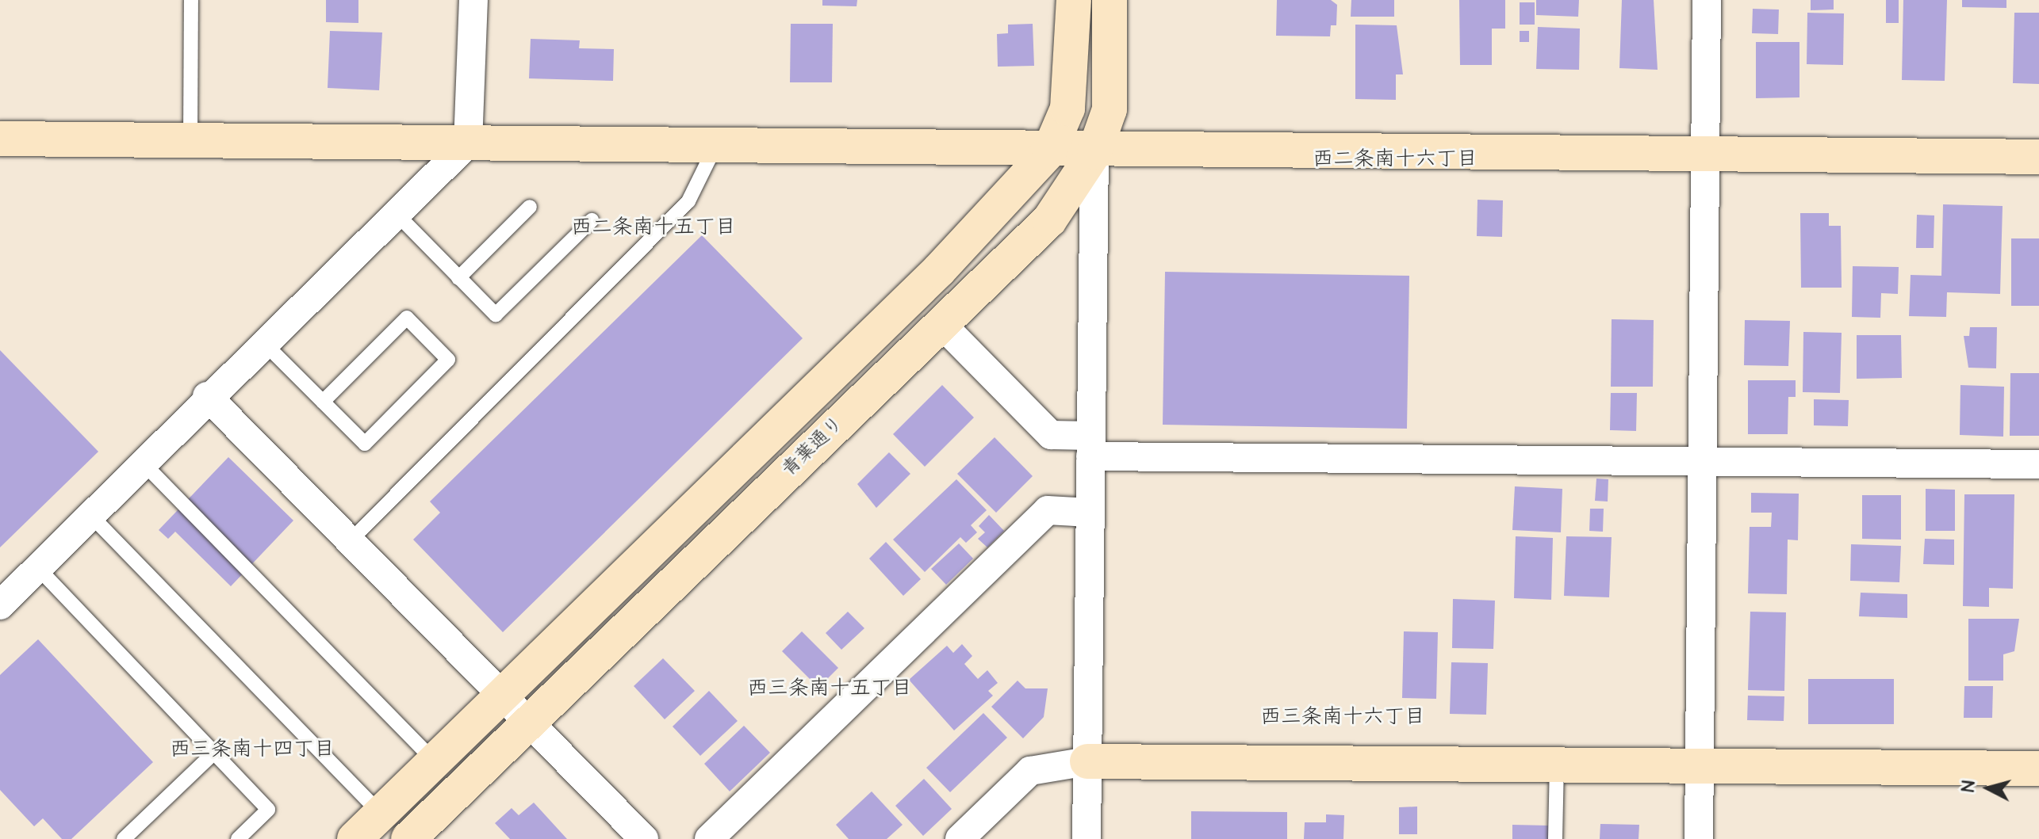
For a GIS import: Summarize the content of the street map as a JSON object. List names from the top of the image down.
{
  "streets": {
    "street": ["青葉通り"]
  },
  "districts": [
    "西二条南十六丁目",
    "西二条南十五丁目",
    "西三条南十五丁目",
    "西三条南十六丁目",
    "西三条南十四丁目"
  ],
  "north": "left"
}
